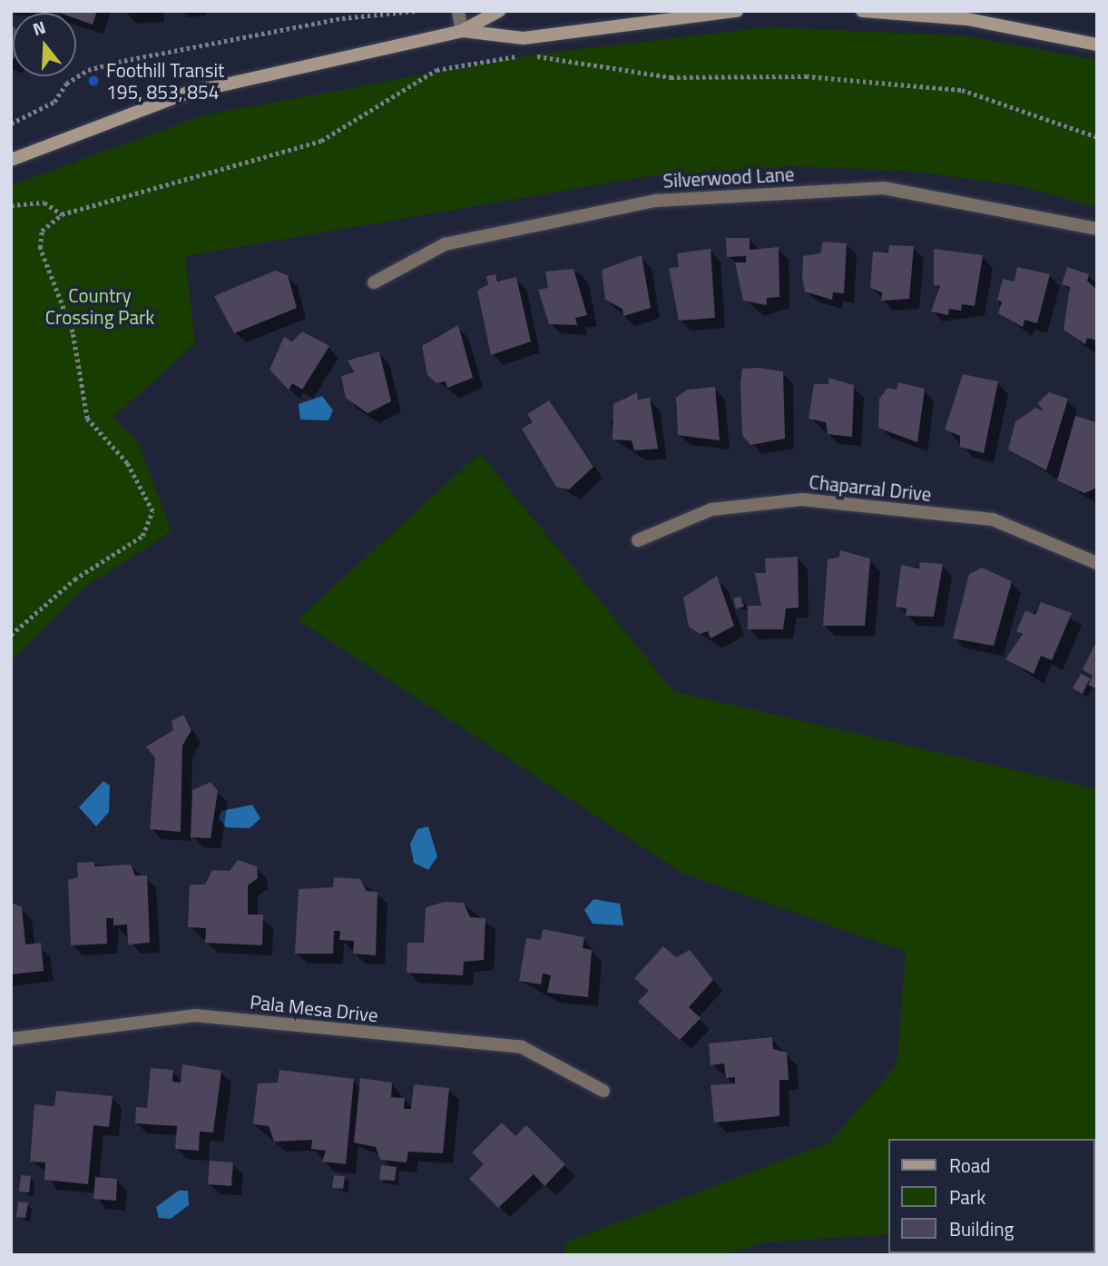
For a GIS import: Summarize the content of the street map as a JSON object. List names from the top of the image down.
{
  "streets": {
    "street": ["Silverwood Lane", "Chaparral Drive", "Pala Mesa Drive"]
  },
  "parks": ["Country Crossing Park"],
  "places": ["Foothill Transit 195, 853, 854"],
  "legend": ["Road", "Park", "Building"],
  "north": "top"
}
